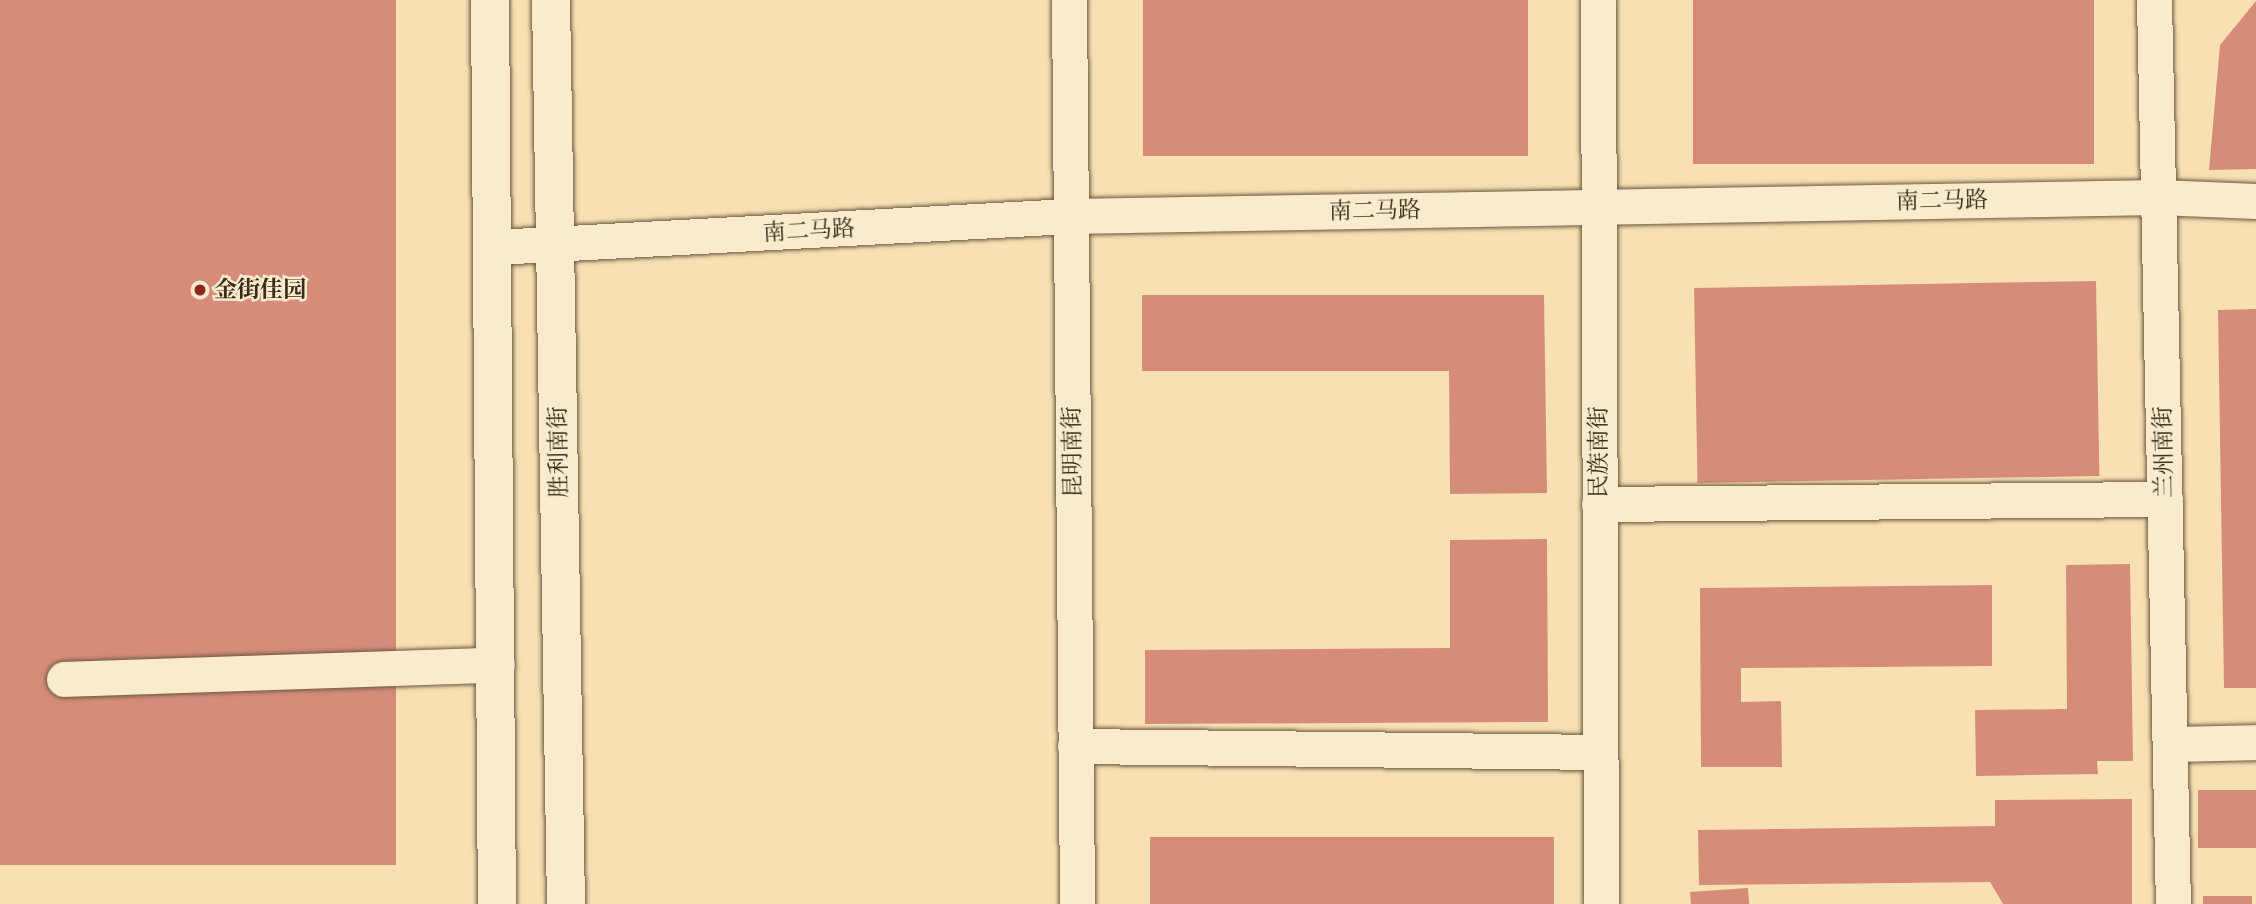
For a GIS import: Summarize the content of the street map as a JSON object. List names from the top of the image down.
{
  "streets": {
    "main road": ["胜利南街"],
    "street": [
      "南二马路",
      "昆明南街",
      "民族南街",
      "兰州南街"
    ]
  },
  "crossings": [
    ["南二马路", "胜利南街"],
    ["南二马路", "昆明南街"],
    ["南二马路", "民族南街"],
    ["南二马路", "兰州南街"]
  ],
  "places": ["金街佳园"]
}
